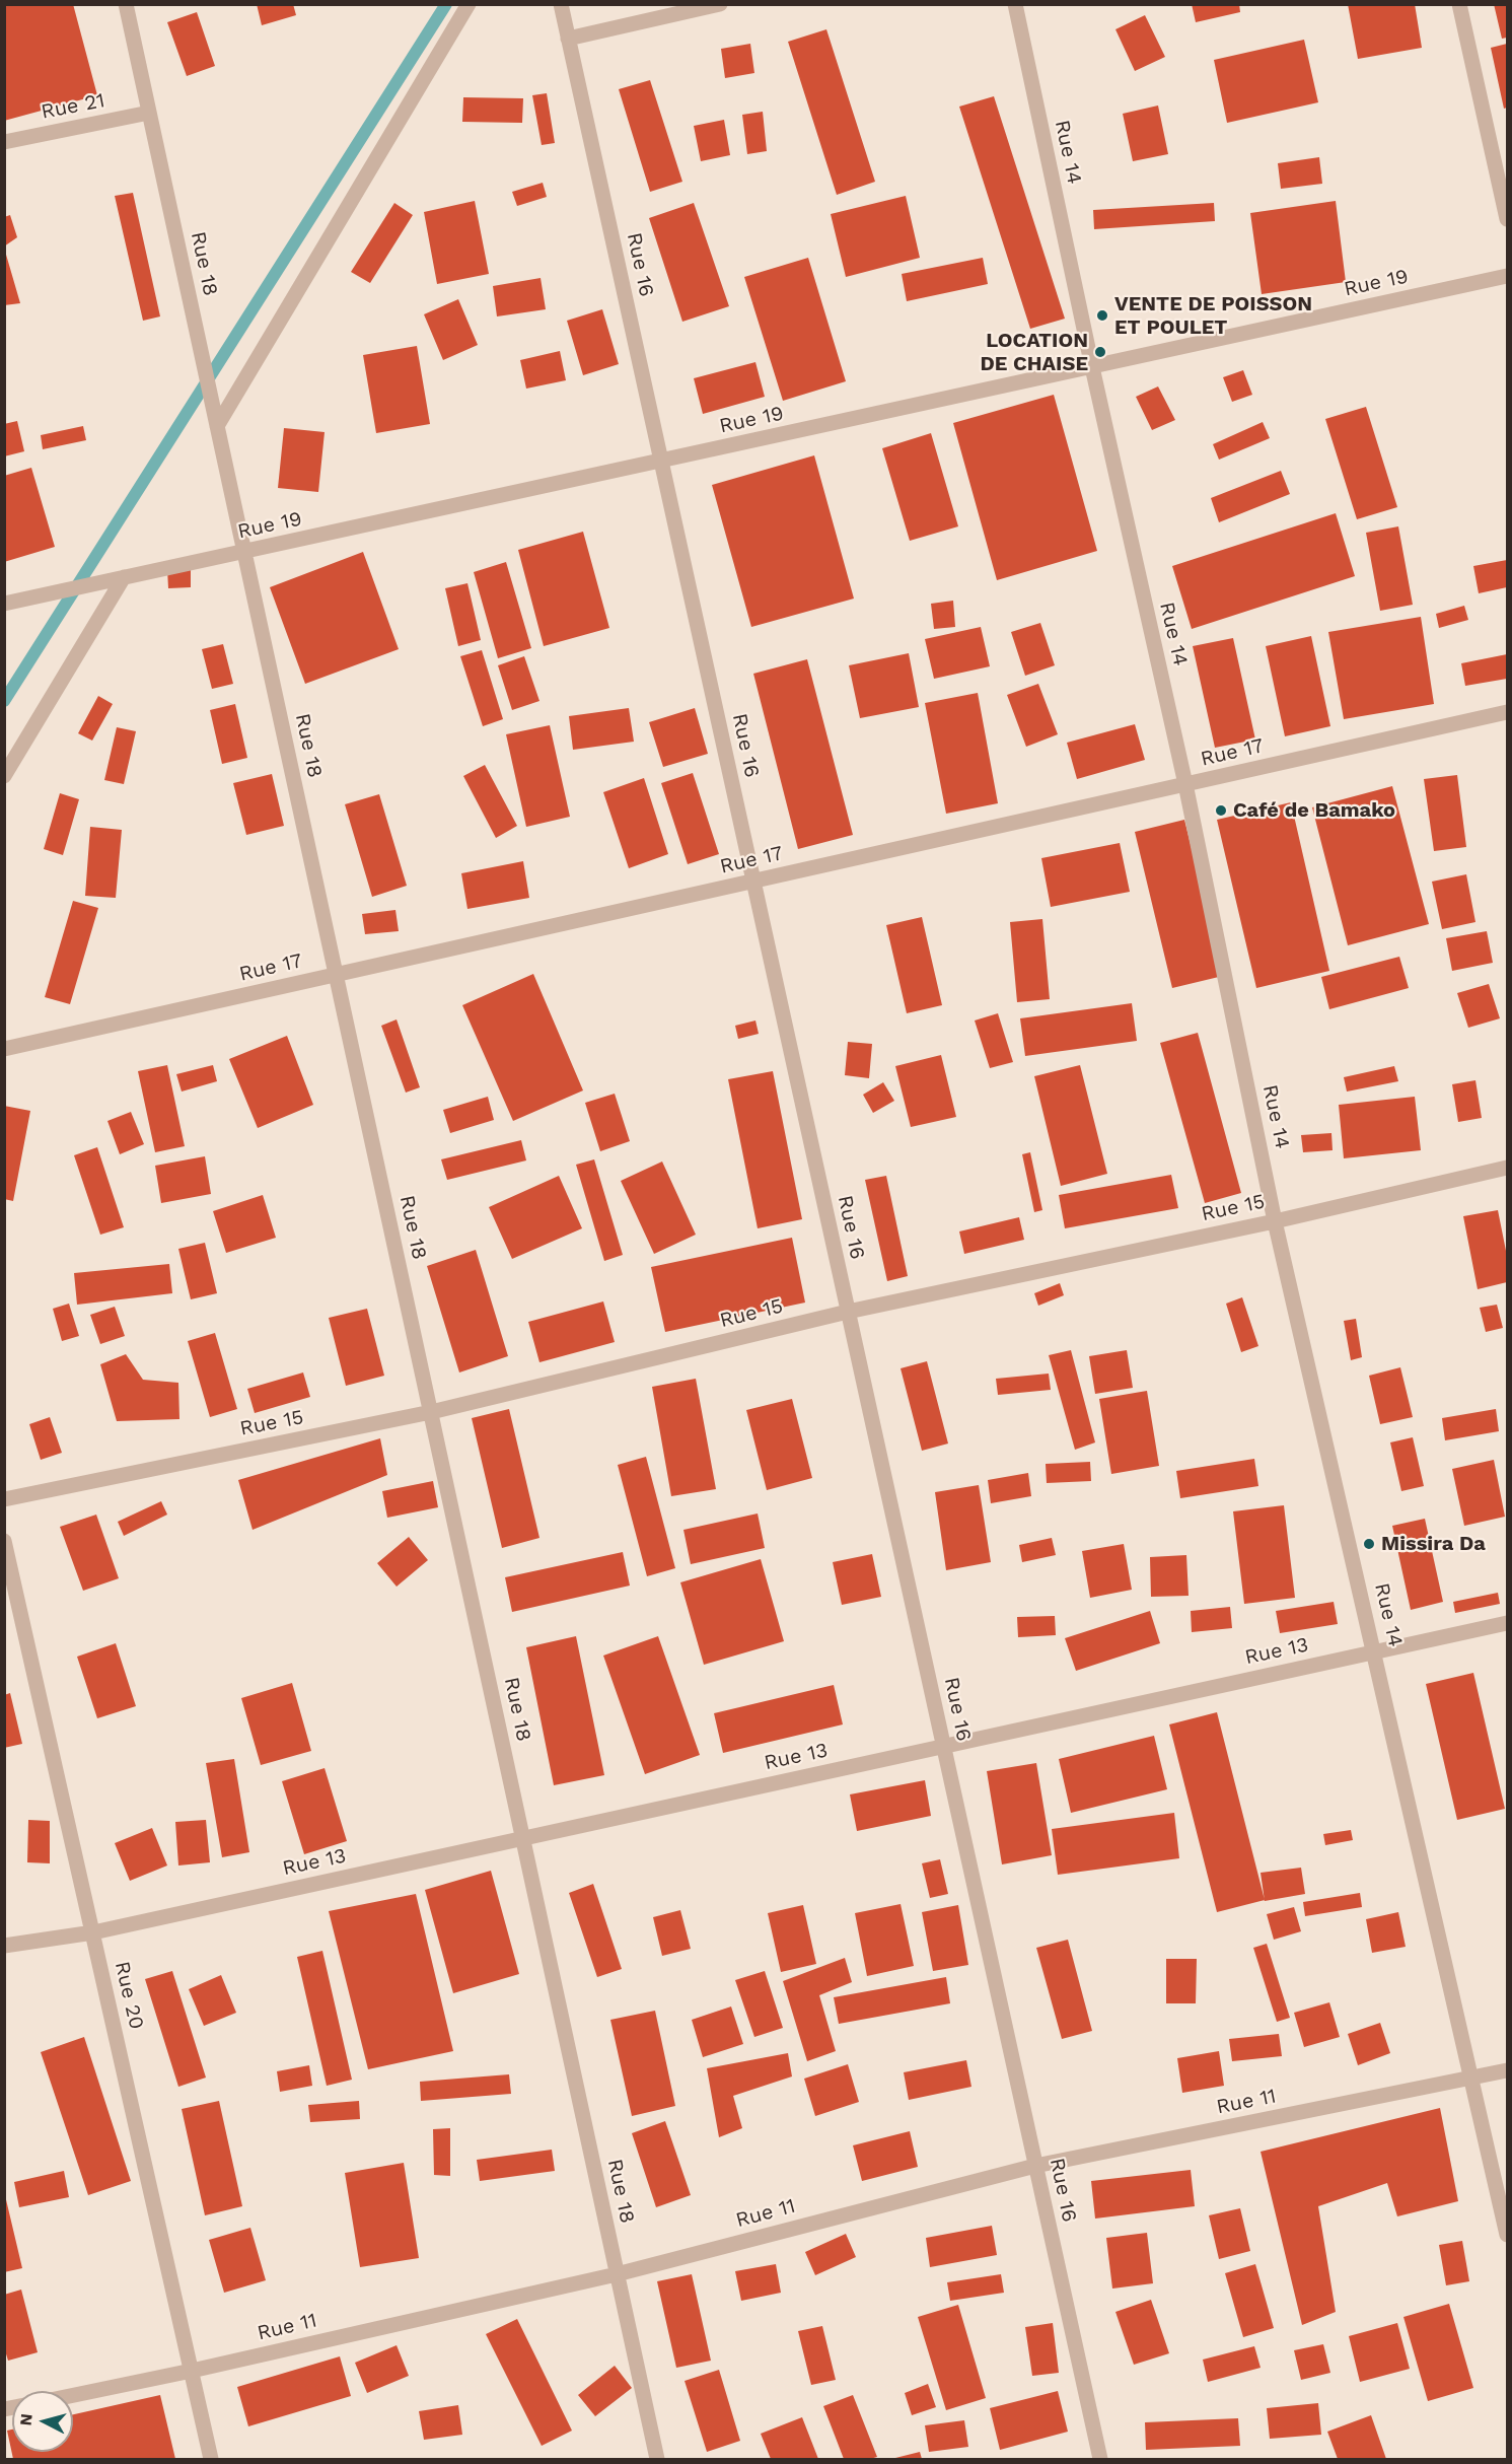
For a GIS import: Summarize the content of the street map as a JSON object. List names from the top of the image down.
{
  "streets": {
    "street": [
      "Rue 21",
      "Rue 14",
      "Rue 18",
      "Rue 16",
      "Rue 19",
      "Rue 17",
      "Rue 15",
      "Rue 13",
      "Rue 20",
      "Rue 11"
    ]
  },
  "crossings": [
    ["Rue 21", "Rue 18"],
    ["Rue 14", "Rue 19"],
    ["Rue 14", "Rue 17"],
    ["Rue 14", "Rue 15"],
    ["Rue 14", "Rue 13"],
    ["Rue 14", "Rue 11"],
    ["Rue 18", "Rue 19"],
    ["Rue 18", "Rue 17"],
    ["Rue 18", "Rue 15"],
    ["Rue 18", "Rue 13"],
    ["Rue 18", "Rue 11"],
    ["Rue 16", "Rue 19"],
    ["Rue 16", "Rue 17"],
    ["Rue 16", "Rue 15"],
    ["Rue 16", "Rue 13"],
    ["Rue 16", "Rue 11"],
    ["Rue 13", "Rue 20"],
    ["Rue 20", "Rue 11"]
  ],
  "places": [
    "VENTE DE POISSON ET POULET",
    "LOCATION DE CHAISE",
    "Café de Bamako",
    "Missira Da"
  ],
  "north": "left"
}
